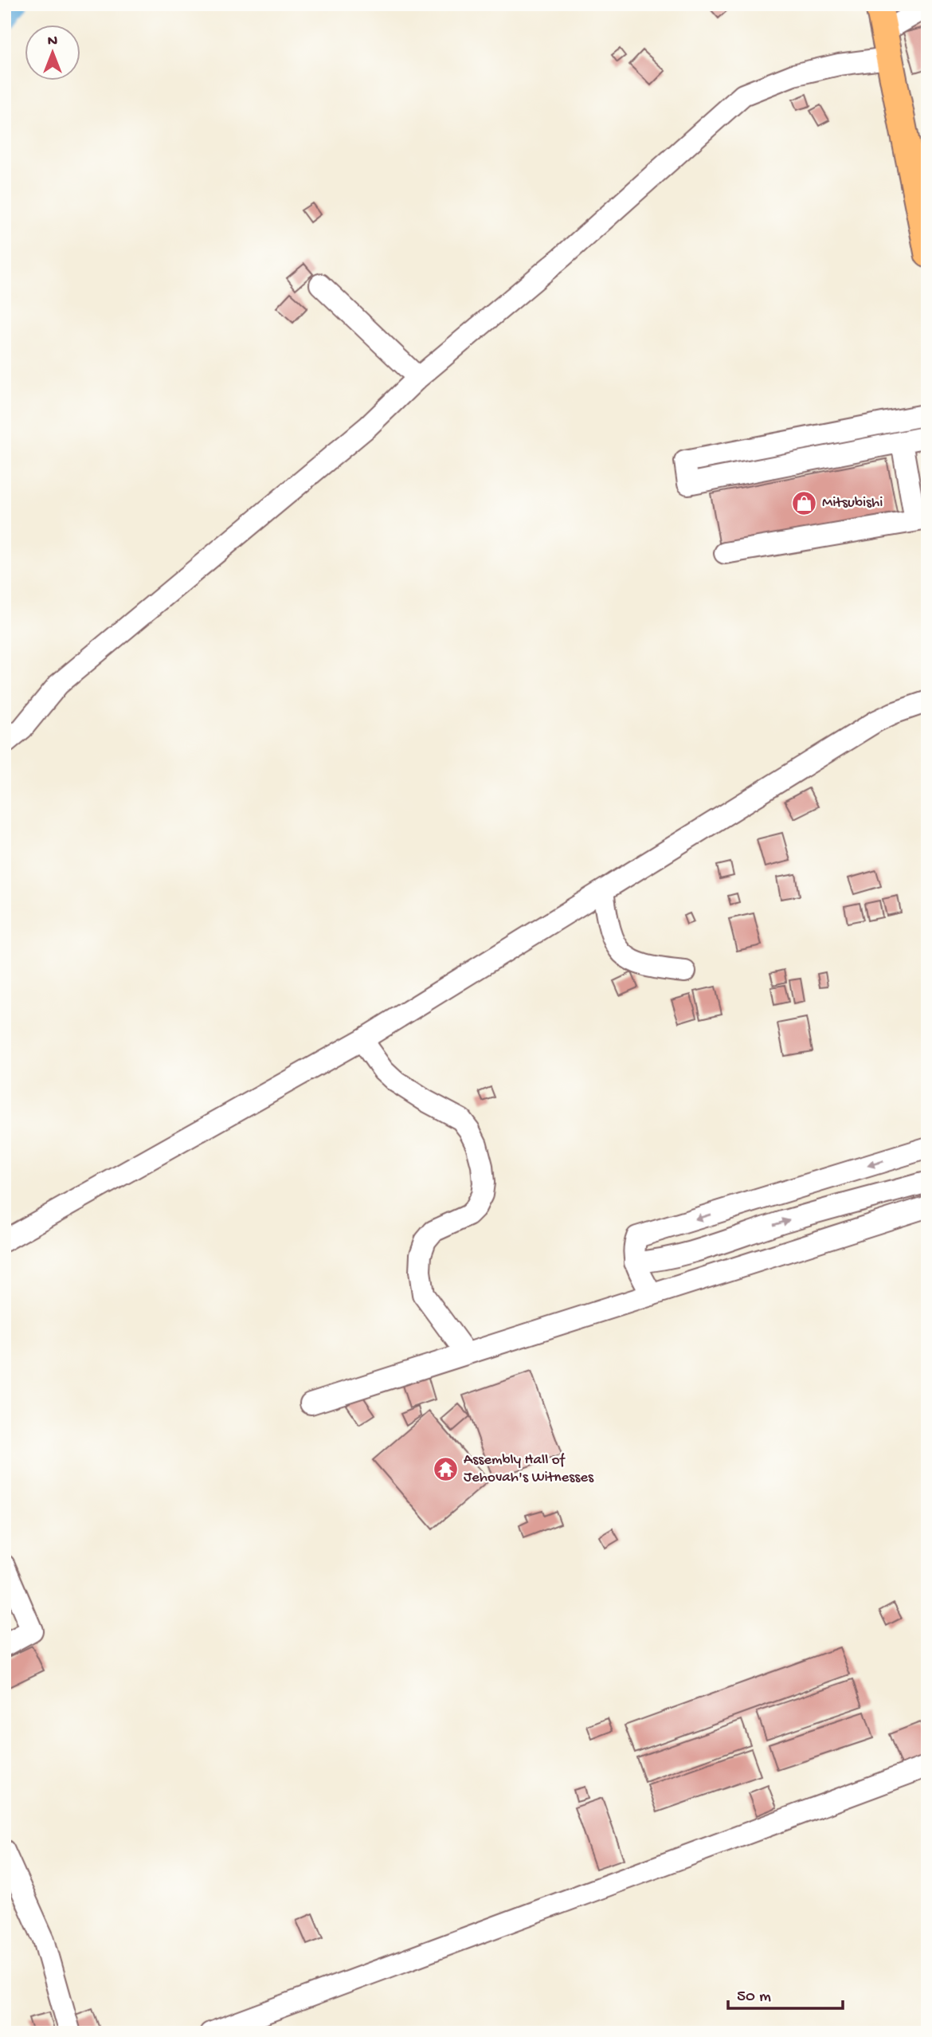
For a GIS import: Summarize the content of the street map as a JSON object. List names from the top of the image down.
{
  "places": {
    "shop": ["Mitsubishi"],
    "temple": ["Assembly Hall of Jehovah's Witnesses"]
  },
  "scale_bar": "50 m",
  "north": "top"
}
